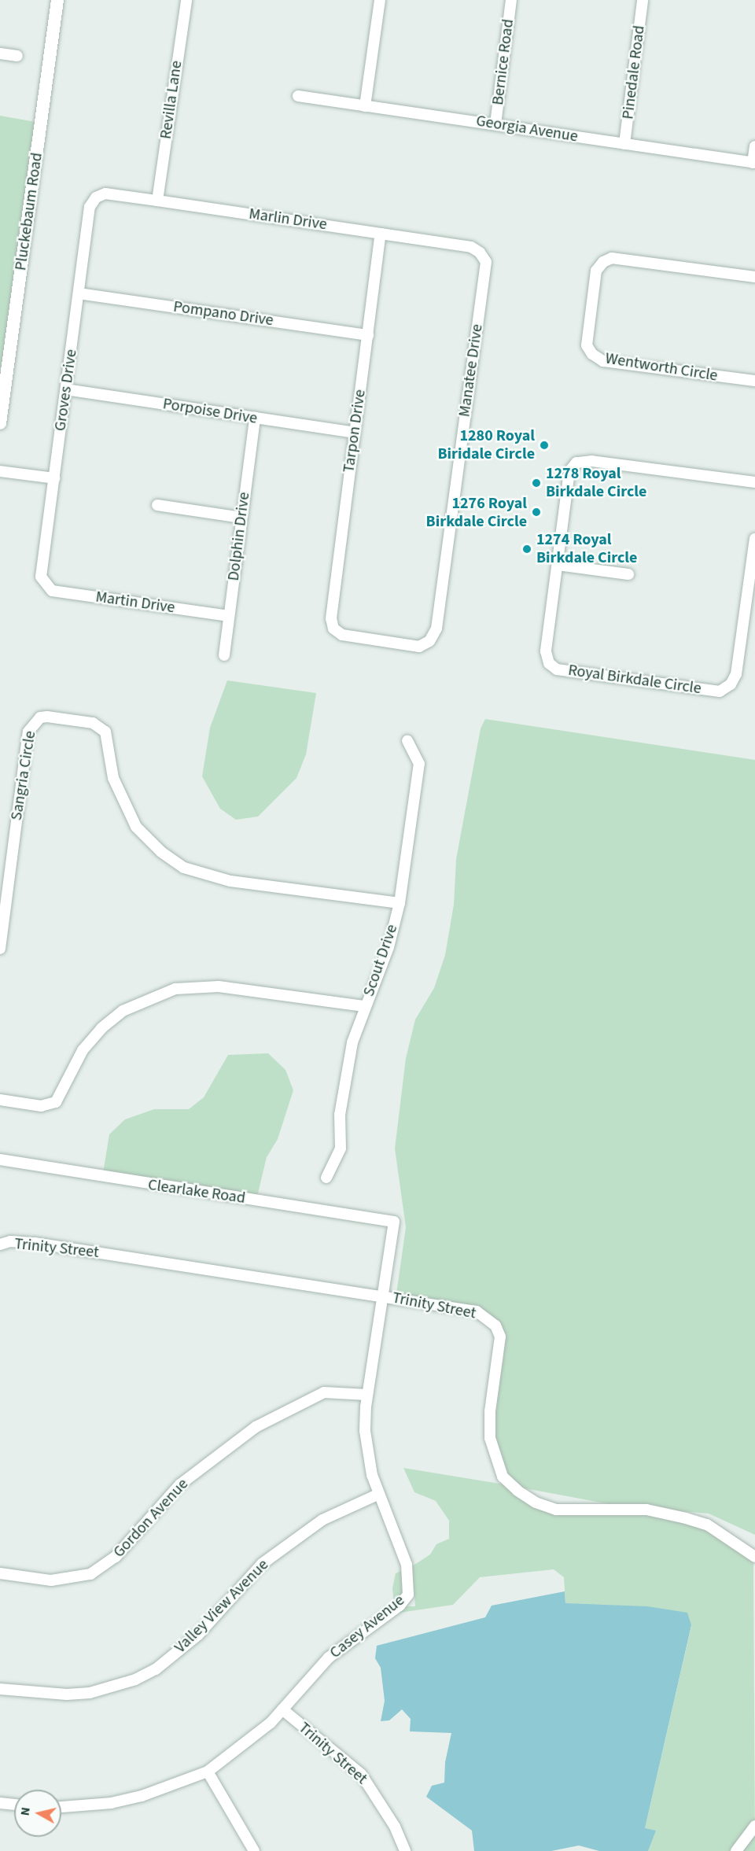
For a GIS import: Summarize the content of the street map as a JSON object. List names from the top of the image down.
{
  "streets": {
    "street": [
      "Bernice Road",
      "Pinedale Road",
      "Revilla Lane",
      "Georgia Avenue",
      "Pluckebaum Road",
      "Marlin Drive",
      "Pompano Drive",
      "Wentworth Circle",
      "Manatee Drive",
      "Groves Drive",
      "Porpoise Drive",
      "Tarpon Drive",
      "Dolphin Drive",
      "Martin Drive",
      "Royal Birkdale Circle",
      "Sangria Circle",
      "Scout Drive",
      "Clearlake Road",
      "Trinity Street",
      "Gordon Avenue",
      "Valley View Avenue",
      "Casey Avenue"
    ]
  },
  "crossings": [
    ["Bernice Road", "Georgia Avenue"],
    ["Pinedale Road", "Georgia Avenue"],
    ["Revilla Lane", "Marlin Drive"],
    ["Marlin Drive", "Manatee Drive"],
    ["Marlin Drive", "Groves Drive"],
    ["Marlin Drive", "Tarpon Drive"],
    ["Pompano Drive", "Groves Drive"],
    ["Pompano Drive", "Tarpon Drive"],
    ["Manatee Drive", "Tarpon Drive"],
    ["Groves Drive", "Porpoise Drive"],
    ["Groves Drive", "Martin Drive"],
    ["Porpoise Drive", "Tarpon Drive"],
    ["Porpoise Drive", "Dolphin Drive"],
    ["Dolphin Drive", "Martin Drive"],
    ["Sangria Circle", "Scout Drive"],
    ["Clearlake Road", "Casey Avenue"],
    ["Trinity Street", "Casey Avenue"],
    ["Gordon Avenue", "Casey Avenue"],
    ["Valley View Avenue", "Casey Avenue"]
  ],
  "places": [
    "1280 Royal Biridale Circle",
    "1278 Royal Birkdale Circle",
    "1276 Royal Birkdale Circle",
    "1274 Royal Birkdale Circle"
  ],
  "north": "left"
}
